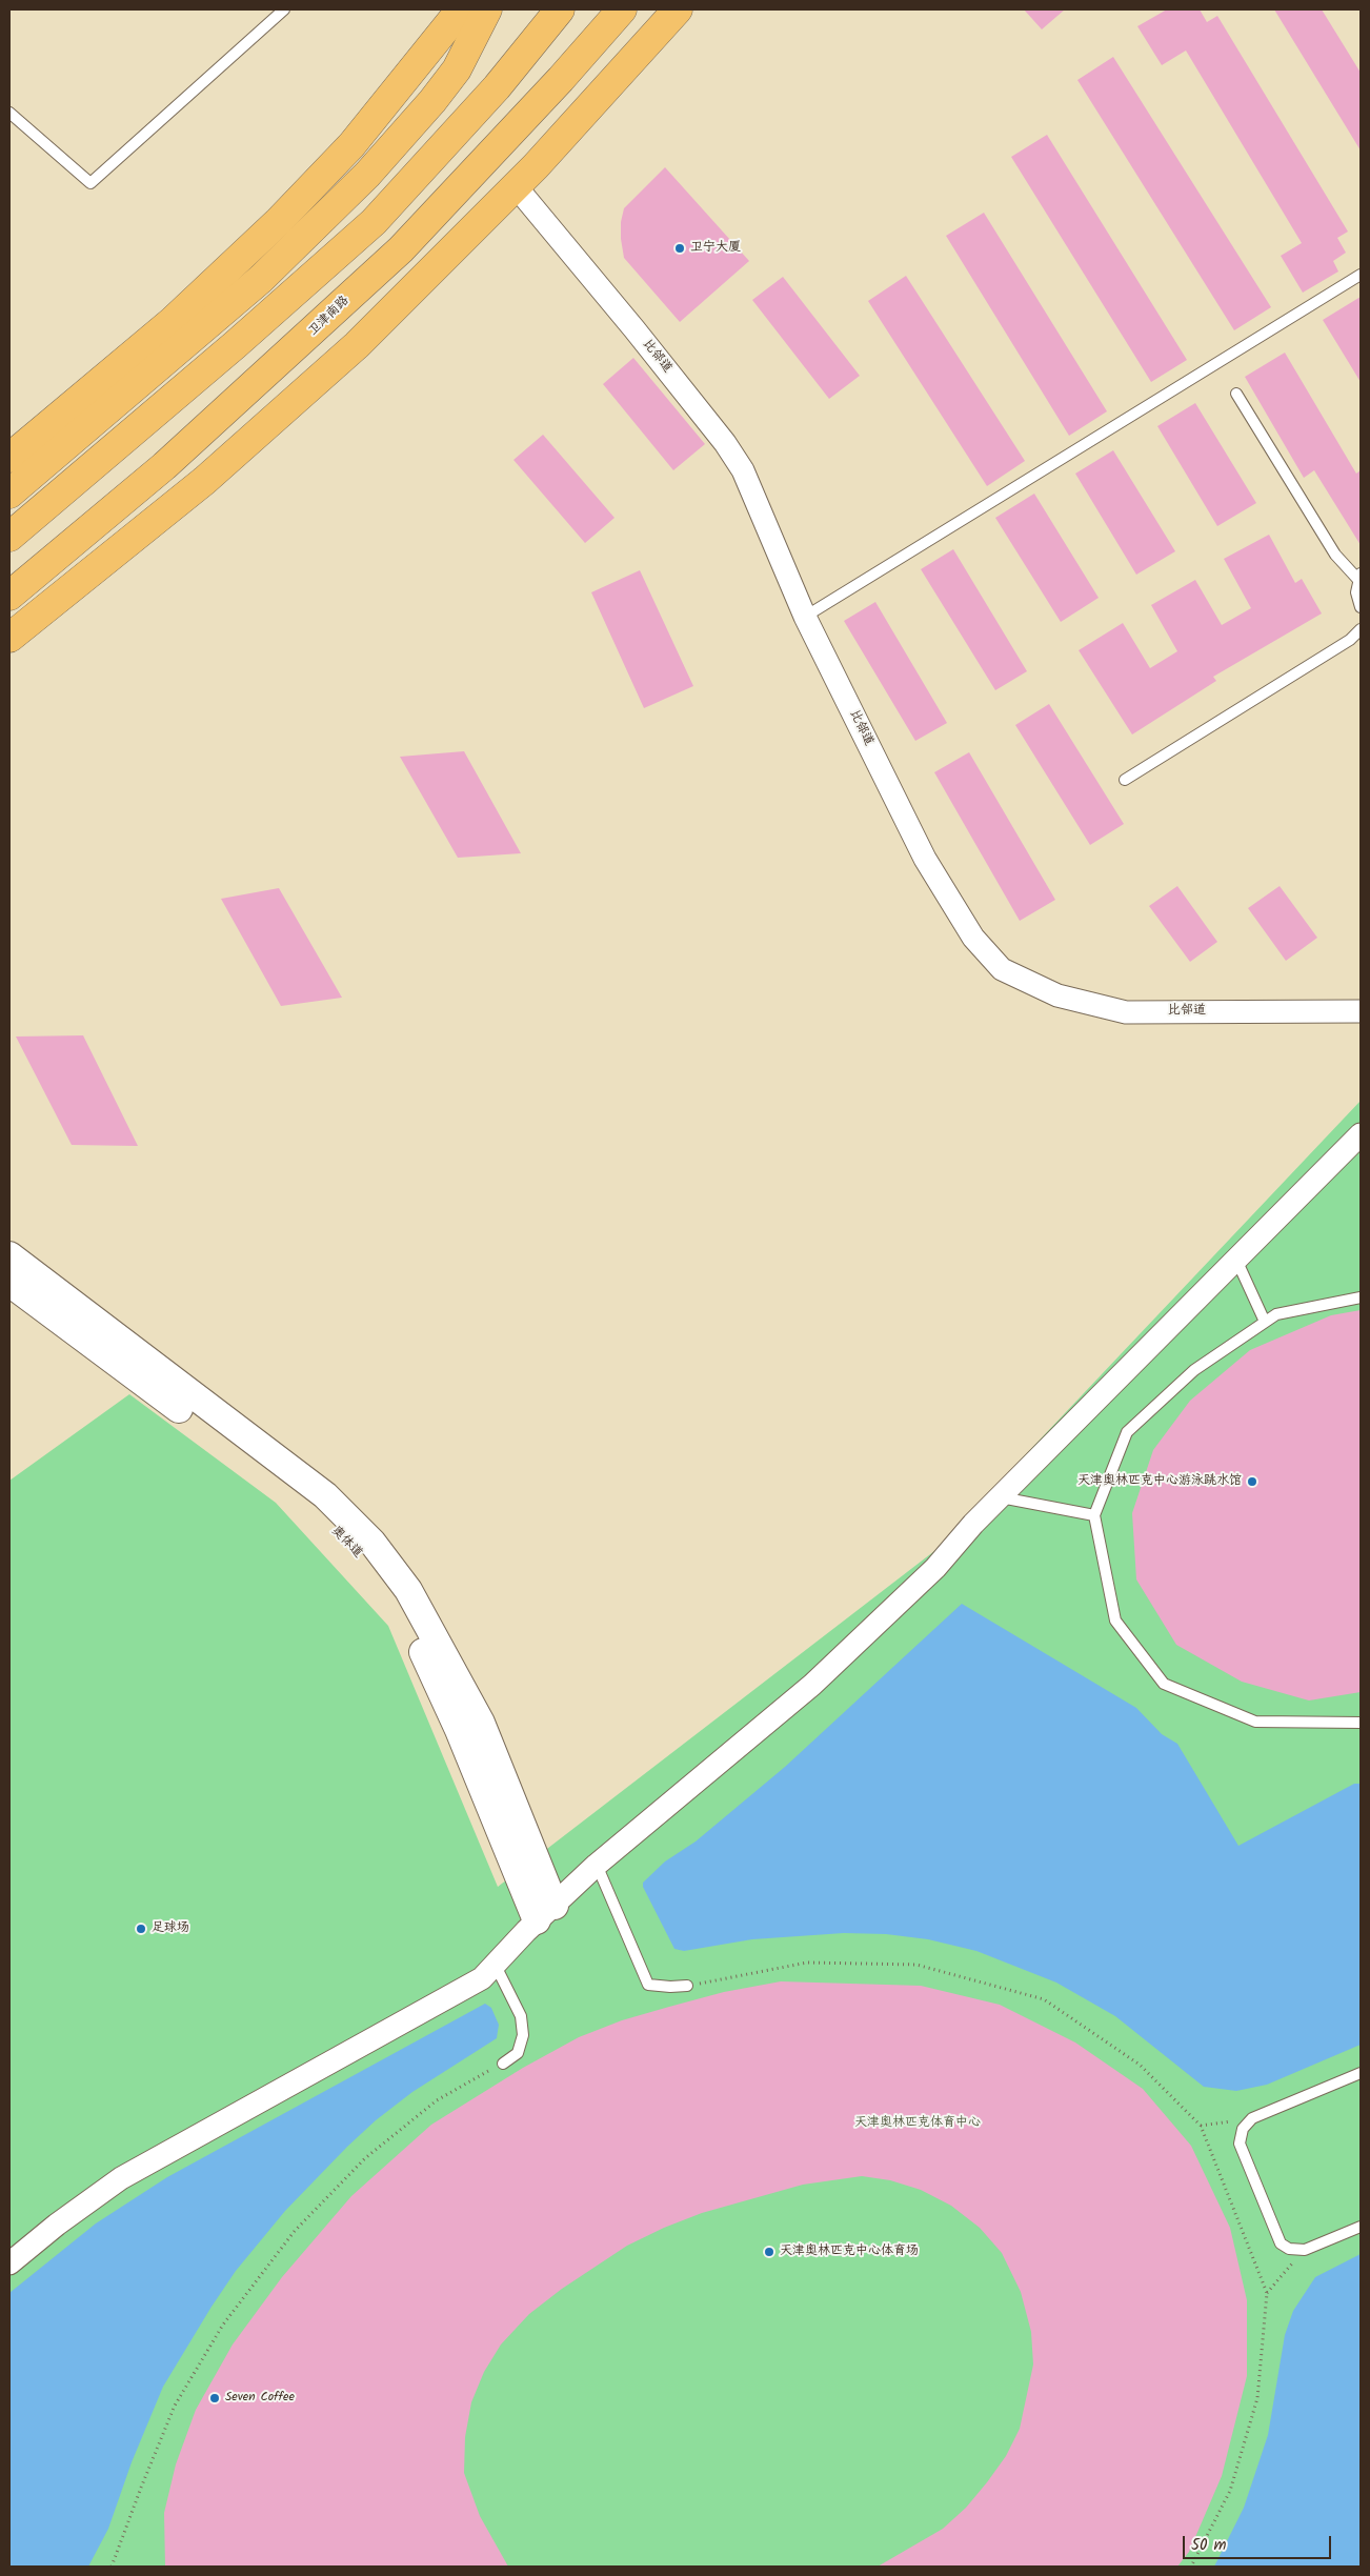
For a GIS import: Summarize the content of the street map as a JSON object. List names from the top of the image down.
{
  "streets": {
    "main road": ["卫津南路"],
    "street": ["比邻道", "奥体道"]
  },
  "parks": ["天津奥林匹克体育中心"],
  "places": [
    "卫宁大厦",
    "天津奥林匹克中心游泳跳水馆",
    "足球场",
    "天津奥林匹克中心体育场",
    "Seven Coffee"
  ],
  "scale_bar": "50 m"
}
